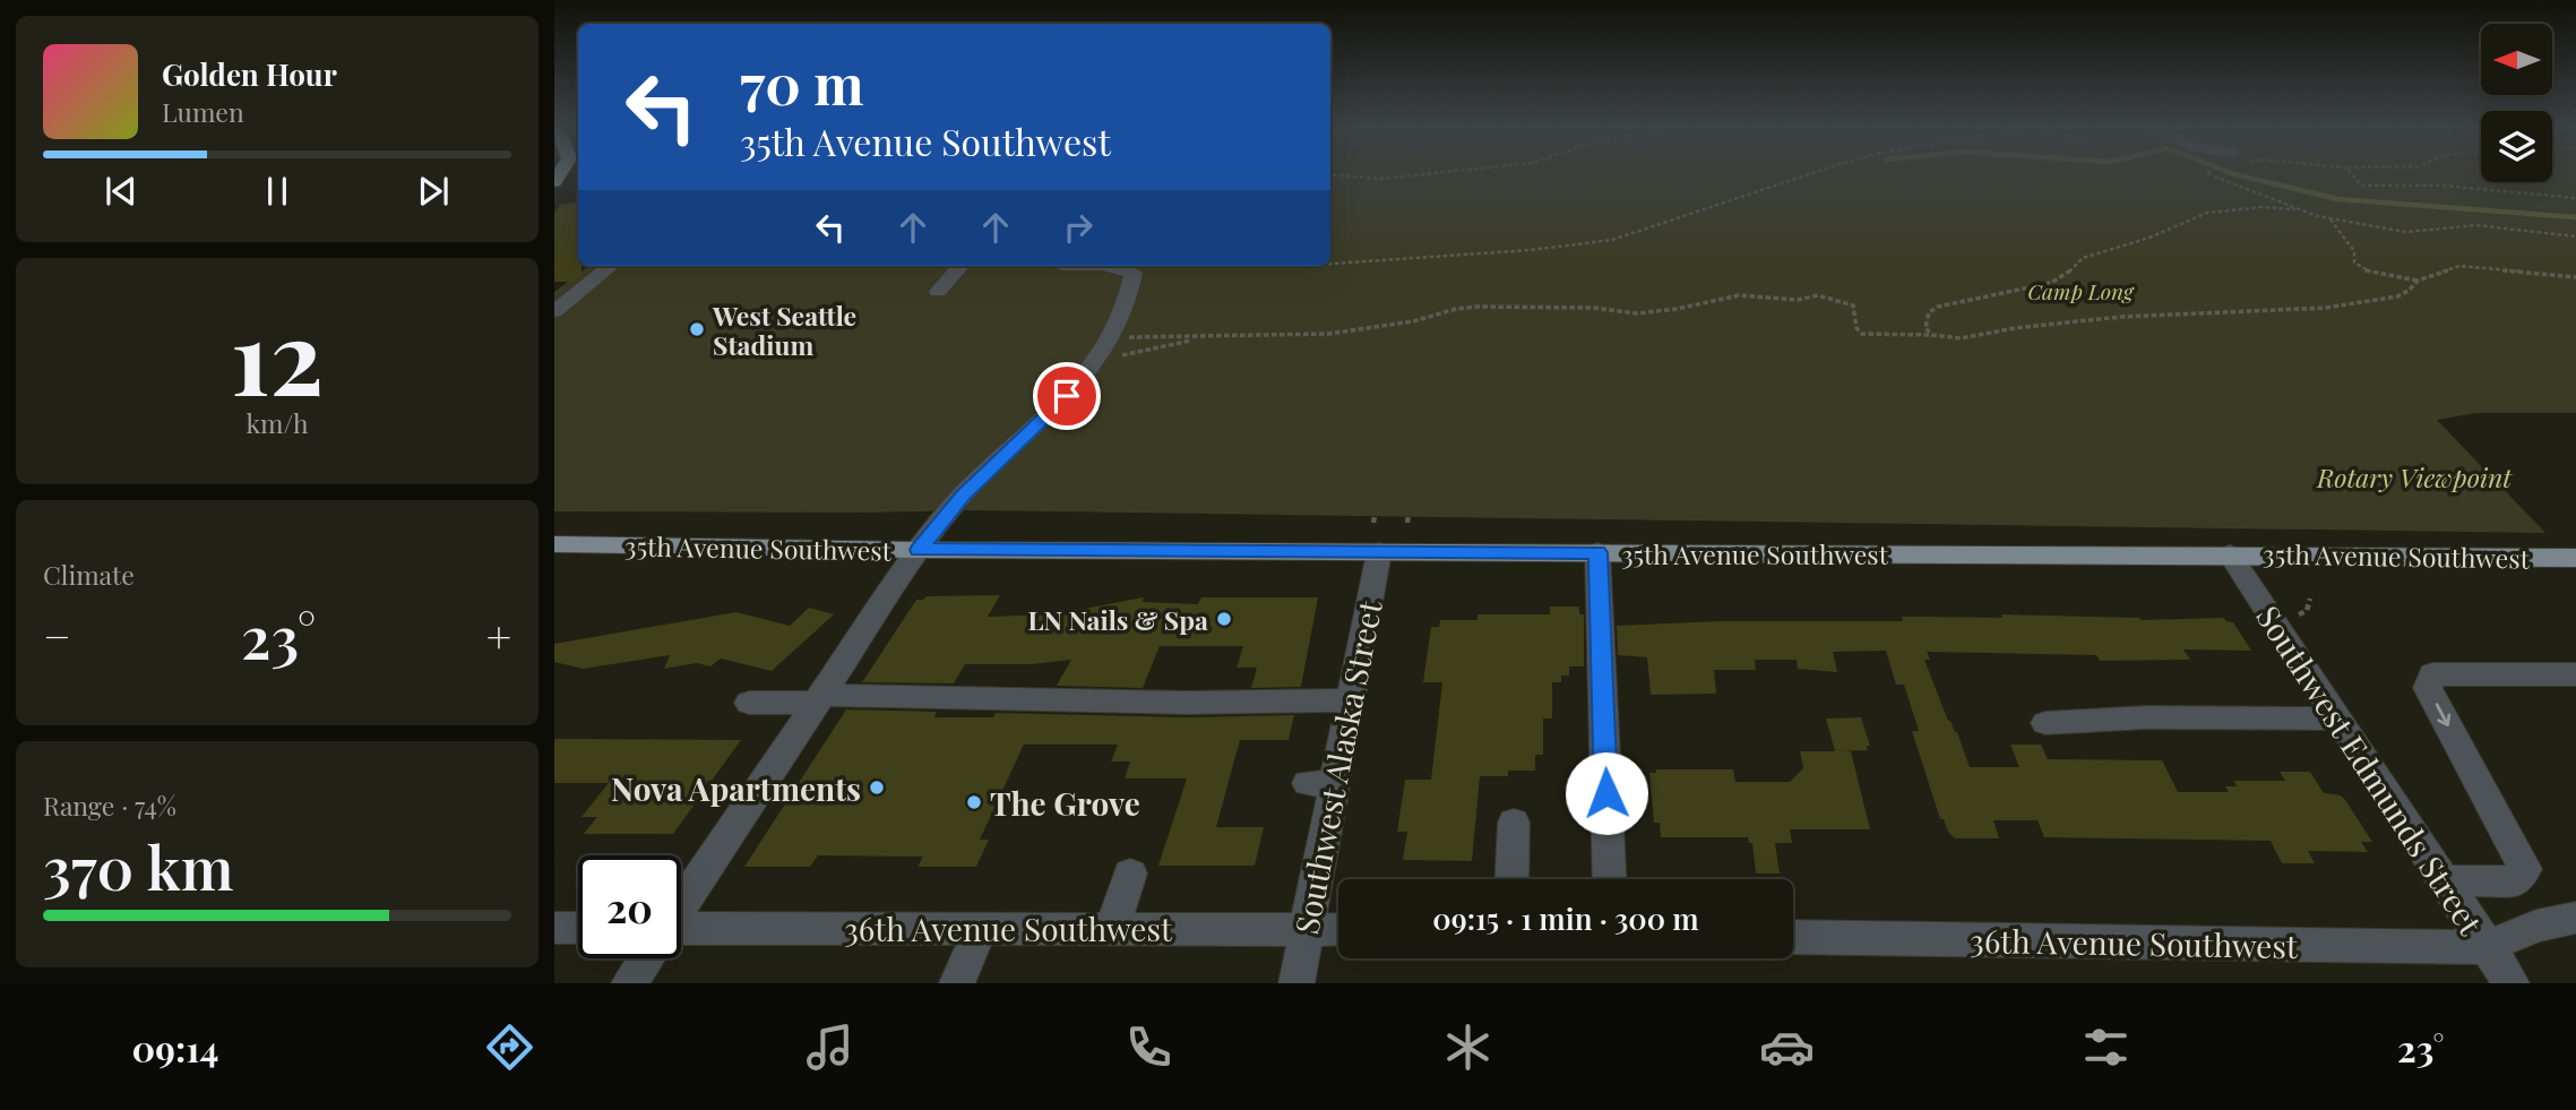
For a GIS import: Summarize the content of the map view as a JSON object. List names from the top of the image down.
{
  "streets": {
    "main road": ["35th Avenue Southwest"],
    "street": ["Southwest Alaska Street", "Southwest Edmunds Street", "36th Avenue Southwest"]
  },
  "crossings": [
    ["35th Avenue Southwest", "Southwest Alaska Street"],
    ["35th Avenue Southwest", "Southwest Edmunds Street"],
    ["Southwest Alaska Street", "36th Avenue Southwest"],
    ["Southwest Edmunds Street", "36th Avenue Southwest"]
  ],
  "parks": ["Camp Long", "Rotary Viewpoint"],
  "places": [
    "West Seattle Stadium",
    "LN Nails & Spa",
    "Nova Apartments",
    "The Grove"
  ],
  "north": "left",
  "page": {
    "turn": ["70 m", "35th Avenue Southwest"],
    "song": ["Golden Hour", "Lumen"],
    "tile": [
      ["12", "km/h"],
      "Climate",
      ["Range · 74%", "370 km"]
    ],
    "heat": ["−", "23°", "+"],
    "limit": "20",
    "trip": "09:15 · 1 min · 300 m",
    "tabs": ["09:14", "23°"]
  }
}
